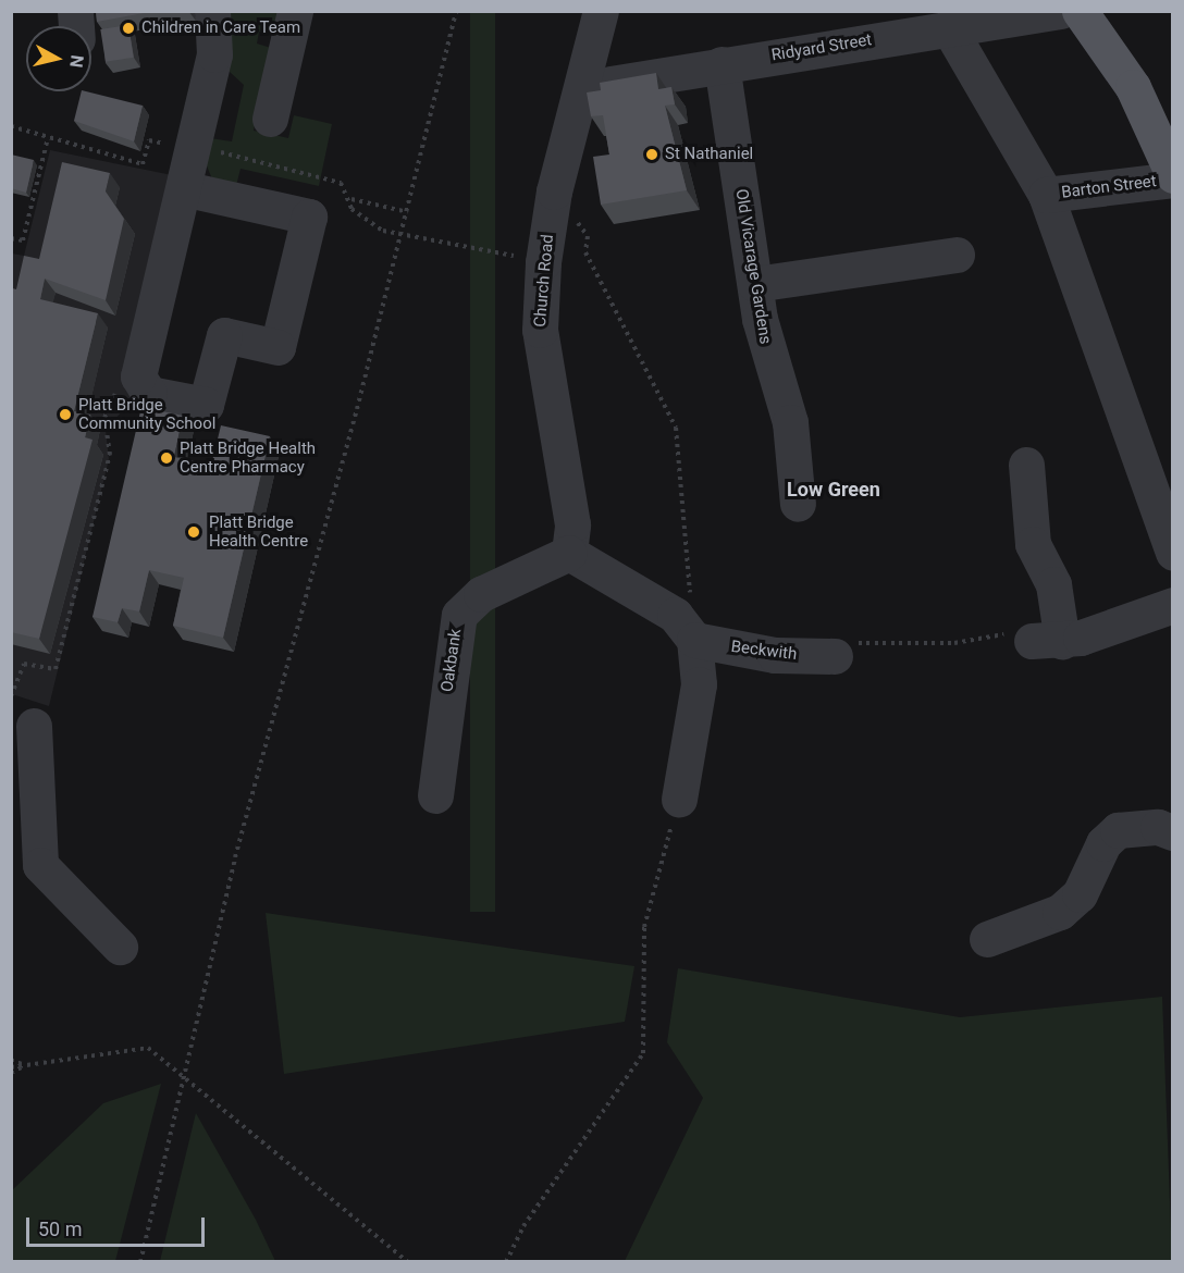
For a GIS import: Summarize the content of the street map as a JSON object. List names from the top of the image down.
{
  "streets": {
    "street": [
      "Ridyard Street",
      "Barton Street",
      "Old Vicarage Gardens",
      "Church Road",
      "Beckwith",
      "Oakbank"
    ]
  },
  "crossings": [
    ["Ridyard Street", "Old Vicarage Gardens"],
    ["Ridyard Street", "Church Road"],
    ["Church Road", "Oakbank"]
  ],
  "districts": ["Low Green"],
  "places": [
    "Children in Care Team",
    "St Nathaniel",
    "Platt Bridge Community School",
    "Platt Bridge Health Centre Pharmacy",
    "Platt Bridge Health Centre"
  ],
  "scale_bar": "50 m",
  "north": "right"
}
